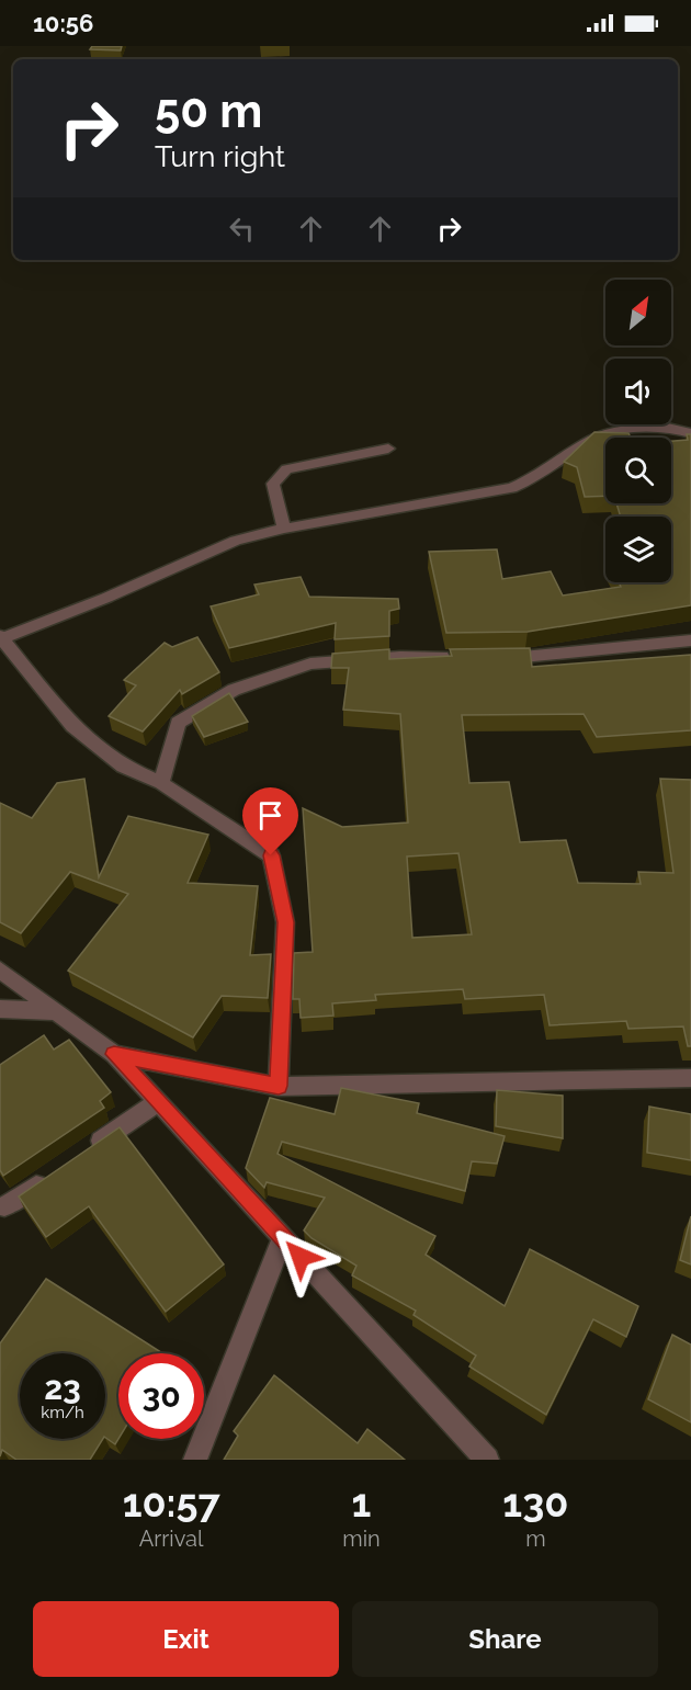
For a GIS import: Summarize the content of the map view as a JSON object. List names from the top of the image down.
{
  "north": "top right",
  "page": {
    "status": "10:56",
    "turn": ["50 m", "Turn right"],
    "speed": "23 km/h",
    "limit": "30",
    "eta": [
      "10:57",
      "Arrival",
      "1",
      "min",
      "130",
      "m"
    ],
    "buttons": ["Exit", "Share"]
  }
}
